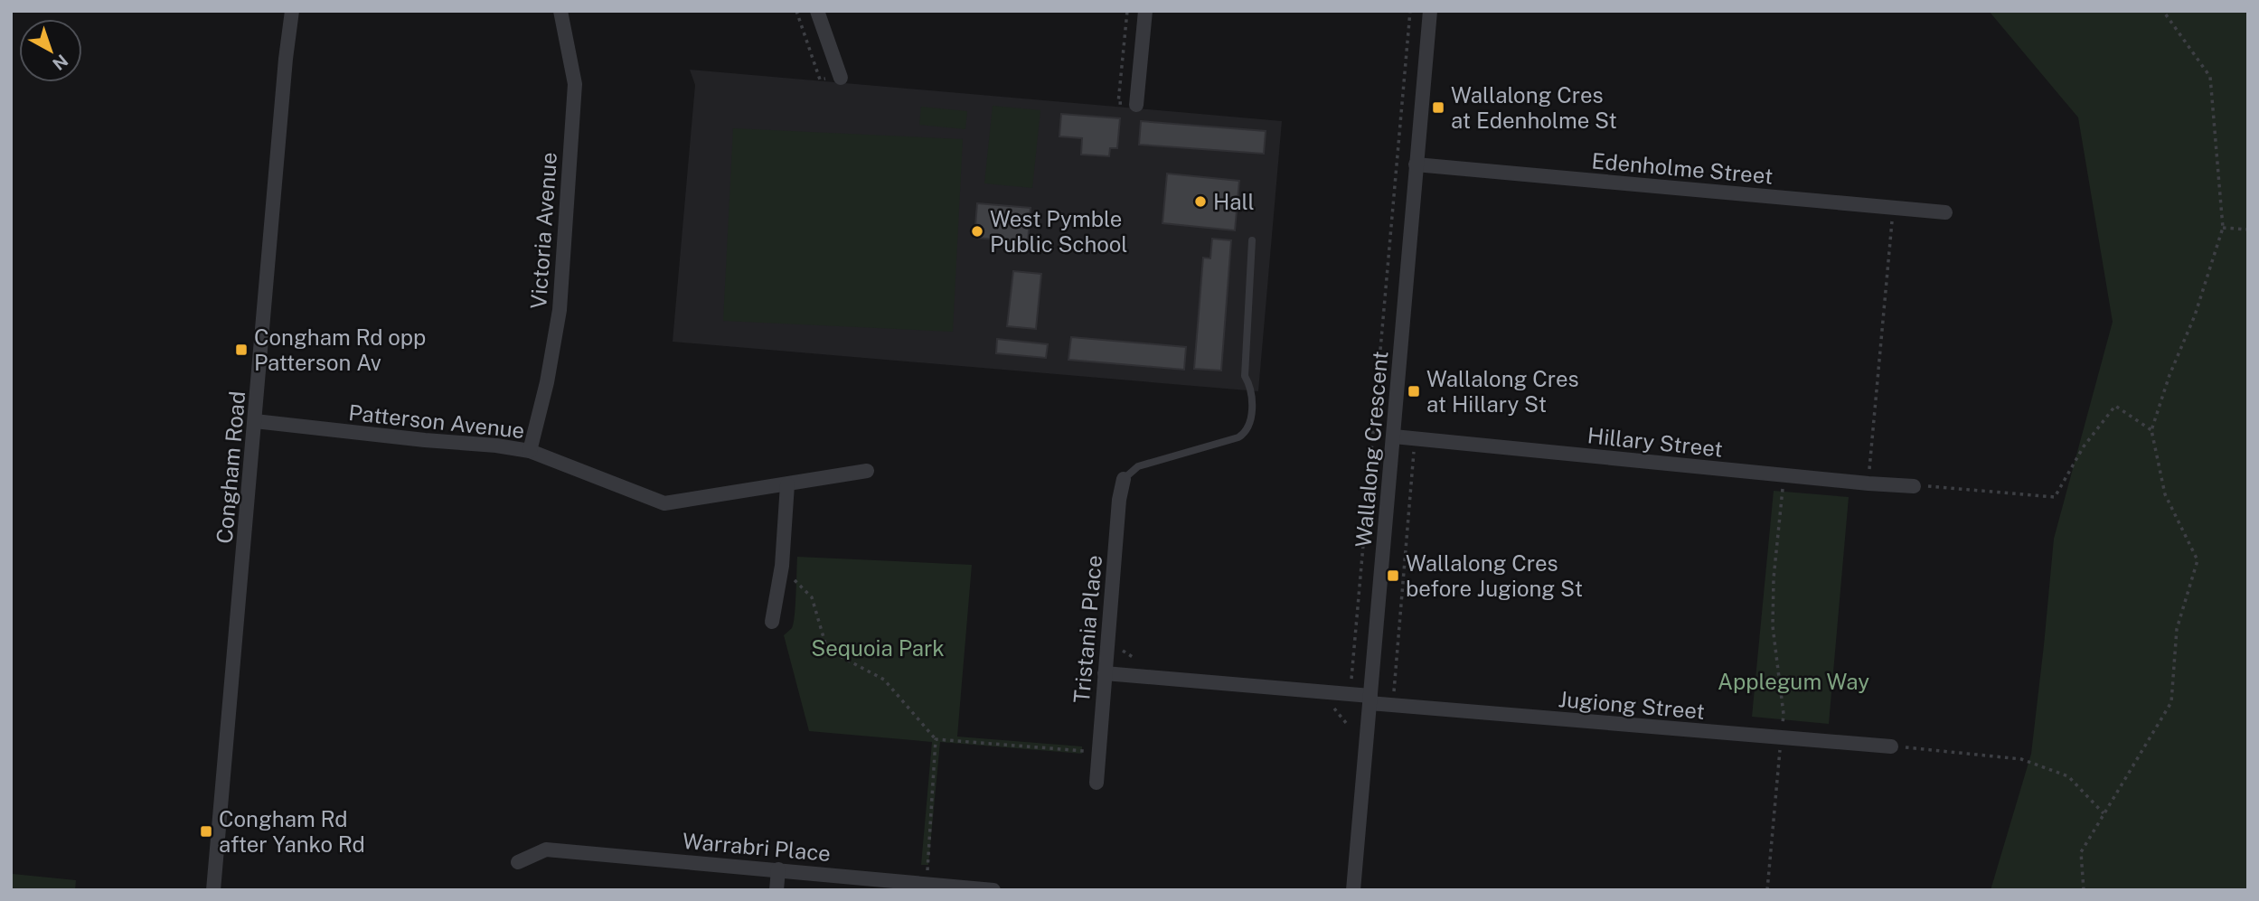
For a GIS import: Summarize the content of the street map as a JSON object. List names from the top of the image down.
{
  "streets": {
    "street": [
      "Edenholme Street",
      "Victoria Avenue",
      "Patterson Avenue",
      "Hillary Street",
      "Wallalong Crescent",
      "Congham Road",
      "Tristania Place",
      "Jugiong Street",
      "Warrabri Place"
    ]
  },
  "crossings": [
    ["Edenholme Street", "Wallalong Crescent"],
    ["Victoria Avenue", "Patterson Avenue"],
    ["Patterson Avenue", "Congham Road"],
    ["Hillary Street", "Wallalong Crescent"],
    ["Wallalong Crescent", "Jugiong Street"],
    ["Tristania Place", "Jugiong Street"]
  ],
  "parks": ["Sequoia Park", "Applegum Way"],
  "places": {
    "transit": [
      "Wallalong Cres at Edenholme St",
      "Congham Rd opp Patterson Av",
      "Wallalong Cres at Hillary St",
      "Wallalong Cres before Jugiong St",
      "Congham Rd after Yanko Rd"
    ],
    "other": ["Hall", "West Pymble Public School"]
  },
  "north": "bottom right"
}
